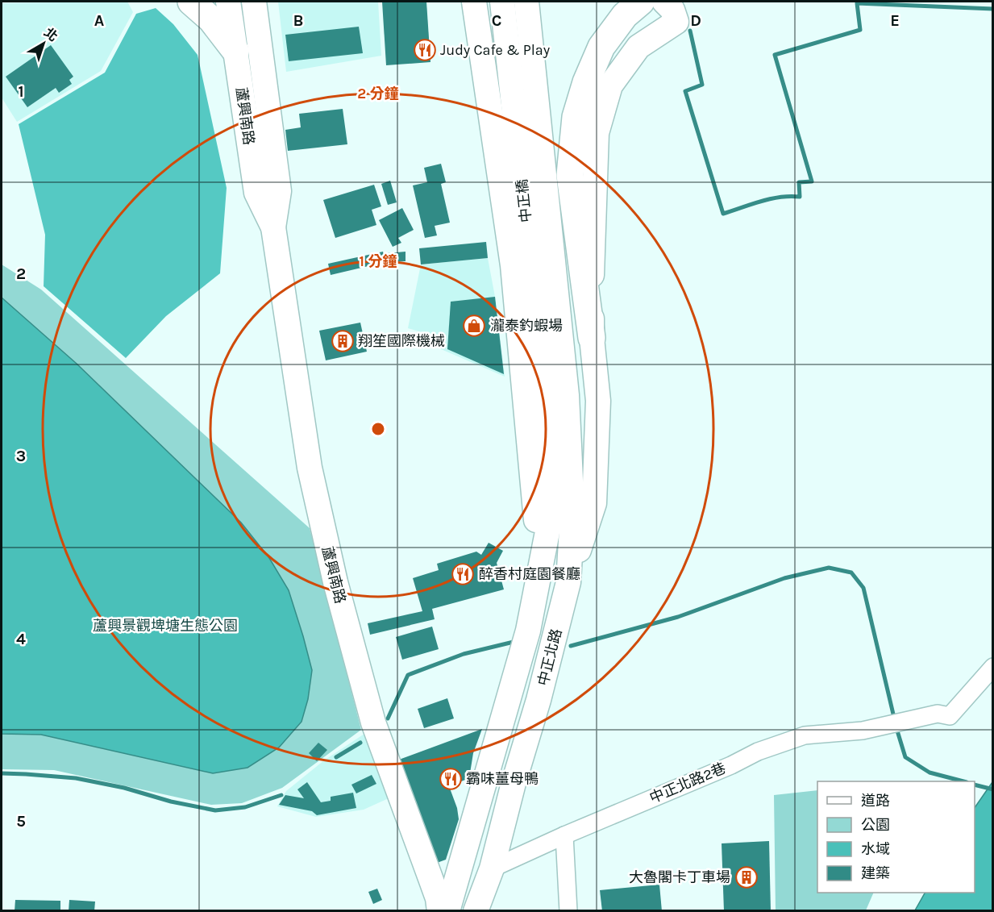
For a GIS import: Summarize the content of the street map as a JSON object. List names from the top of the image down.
{
  "streets": {
    "street": [
      "蘆興南路",
      "中正橋",
      "中正北路",
      "中正北路2巷"
    ]
  },
  "crossings": [
    ["中正橋", "中正北路"],
    ["中正北路", "中正北路2巷"]
  ],
  "parks": ["蘆興景觀埤塘生態公園"],
  "places": {
    "restaurant": ["Judy Cafe & Play", "醉香村庭園餐廳", "霸味薑母鴨"],
    "shop": ["瀧泰釣蝦場"],
    "building": ["翔笙國際機械", "大魯閣卡丁車場"]
  },
  "legend": [
    "道路",
    "公園",
    "水域",
    "建築"
  ],
  "north": "top right",
  "grid": {
    "columns": [
      "A",
      "B",
      "C",
      "D",
      "E"
    ],
    "rows": [
      "1",
      "2",
      "3",
      "4",
      "5"
    ]
  },
  "rings": ["2 分鐘", "1 分鐘"]
}
